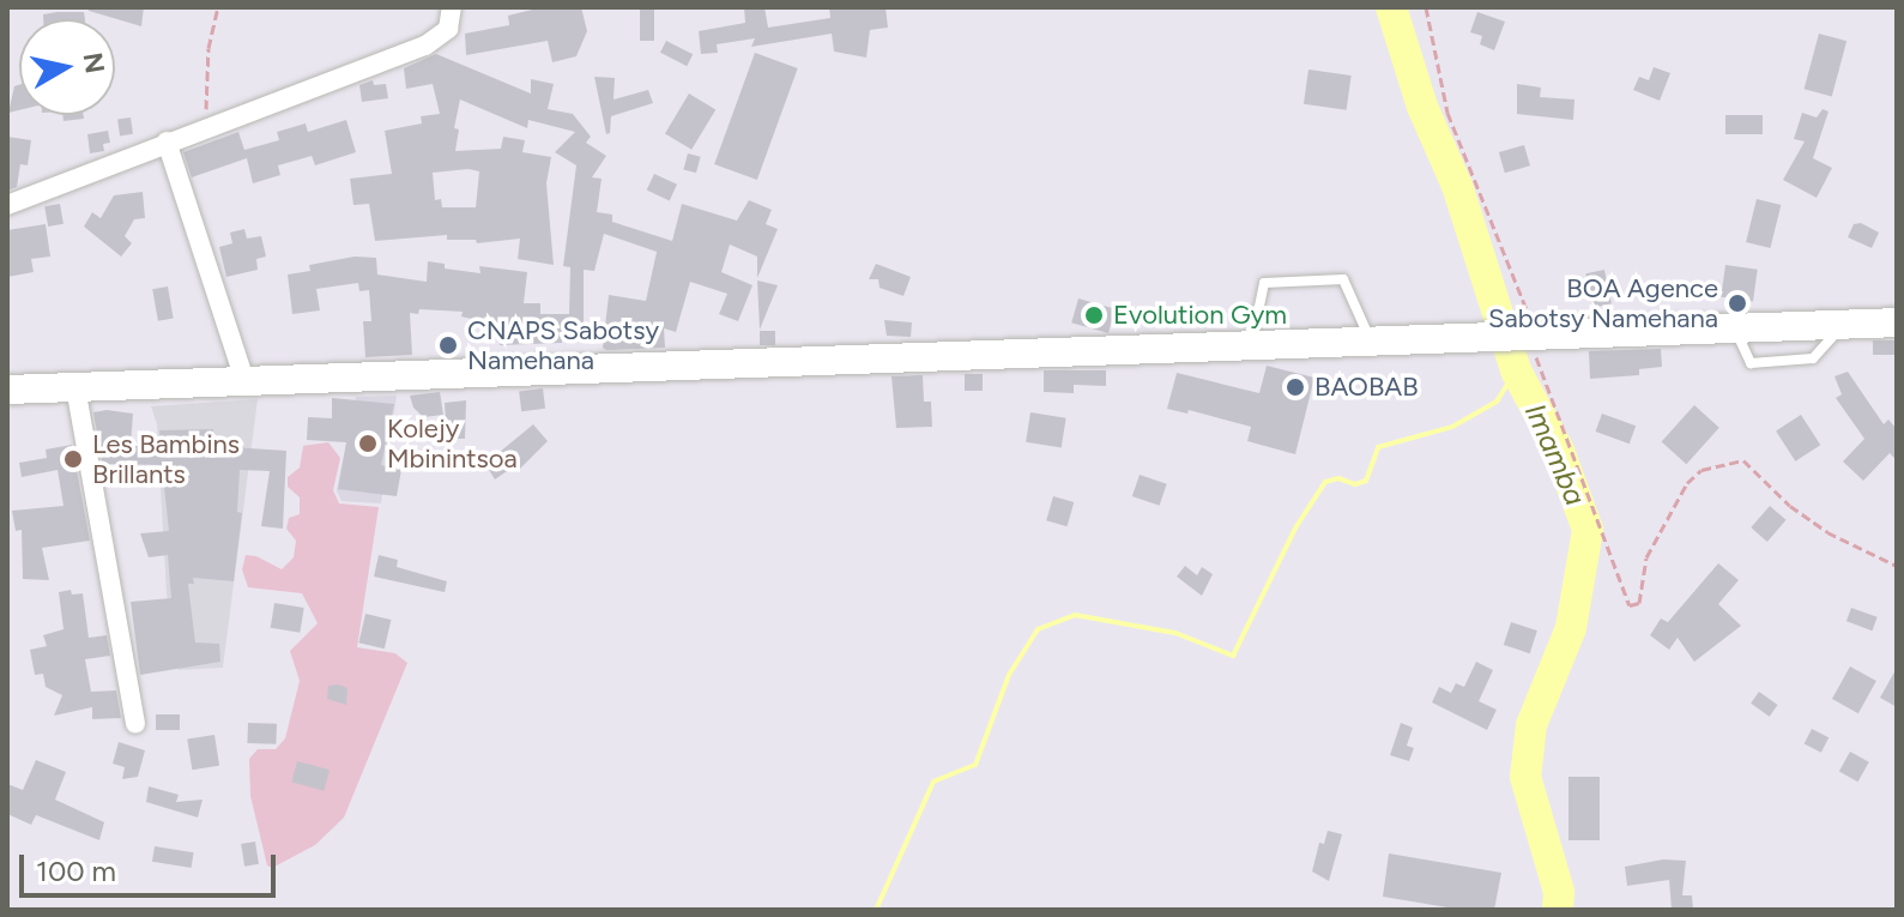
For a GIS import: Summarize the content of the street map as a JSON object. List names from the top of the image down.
{
  "water": ["Imamba"],
  "places": [
    "BOA Agence Sabotsy Namehana",
    "Evolution Gym",
    "CNAPS Sabotsy Namehana",
    "BAOBAB",
    "Kolejy Mbinintsoa",
    "Les Bambins Brillants"
  ],
  "scale_bar": "100 m",
  "north": "right"
}
